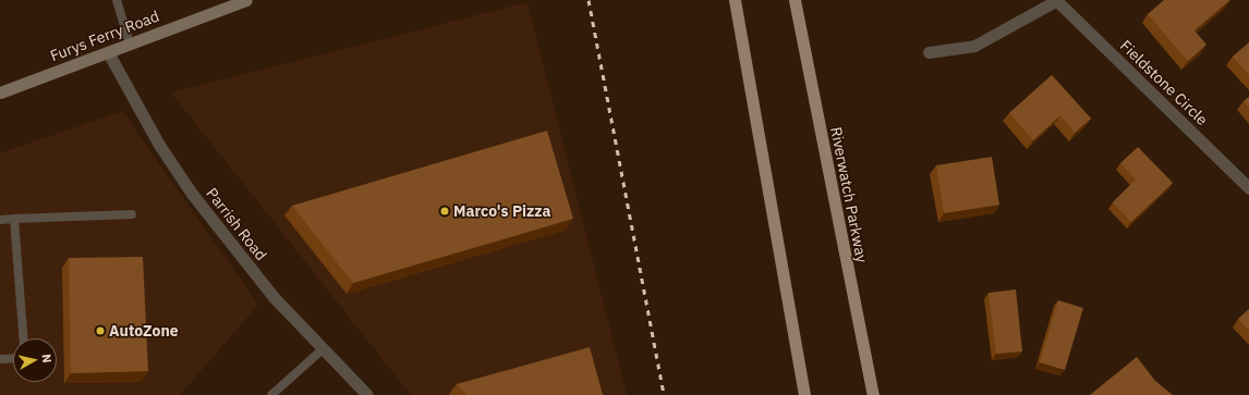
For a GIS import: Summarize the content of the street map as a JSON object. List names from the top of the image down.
{
  "streets": {
    "main road": ["Furys Ferry Road", "Riverwatch Parkway"],
    "street": ["Fieldstone Circle", "Parrish Road"]
  },
  "crossings": [
    ["Furys Ferry Road", "Parrish Road"]
  ],
  "places": ["Marco's Pizza", "AutoZone"],
  "north": "right"
}
